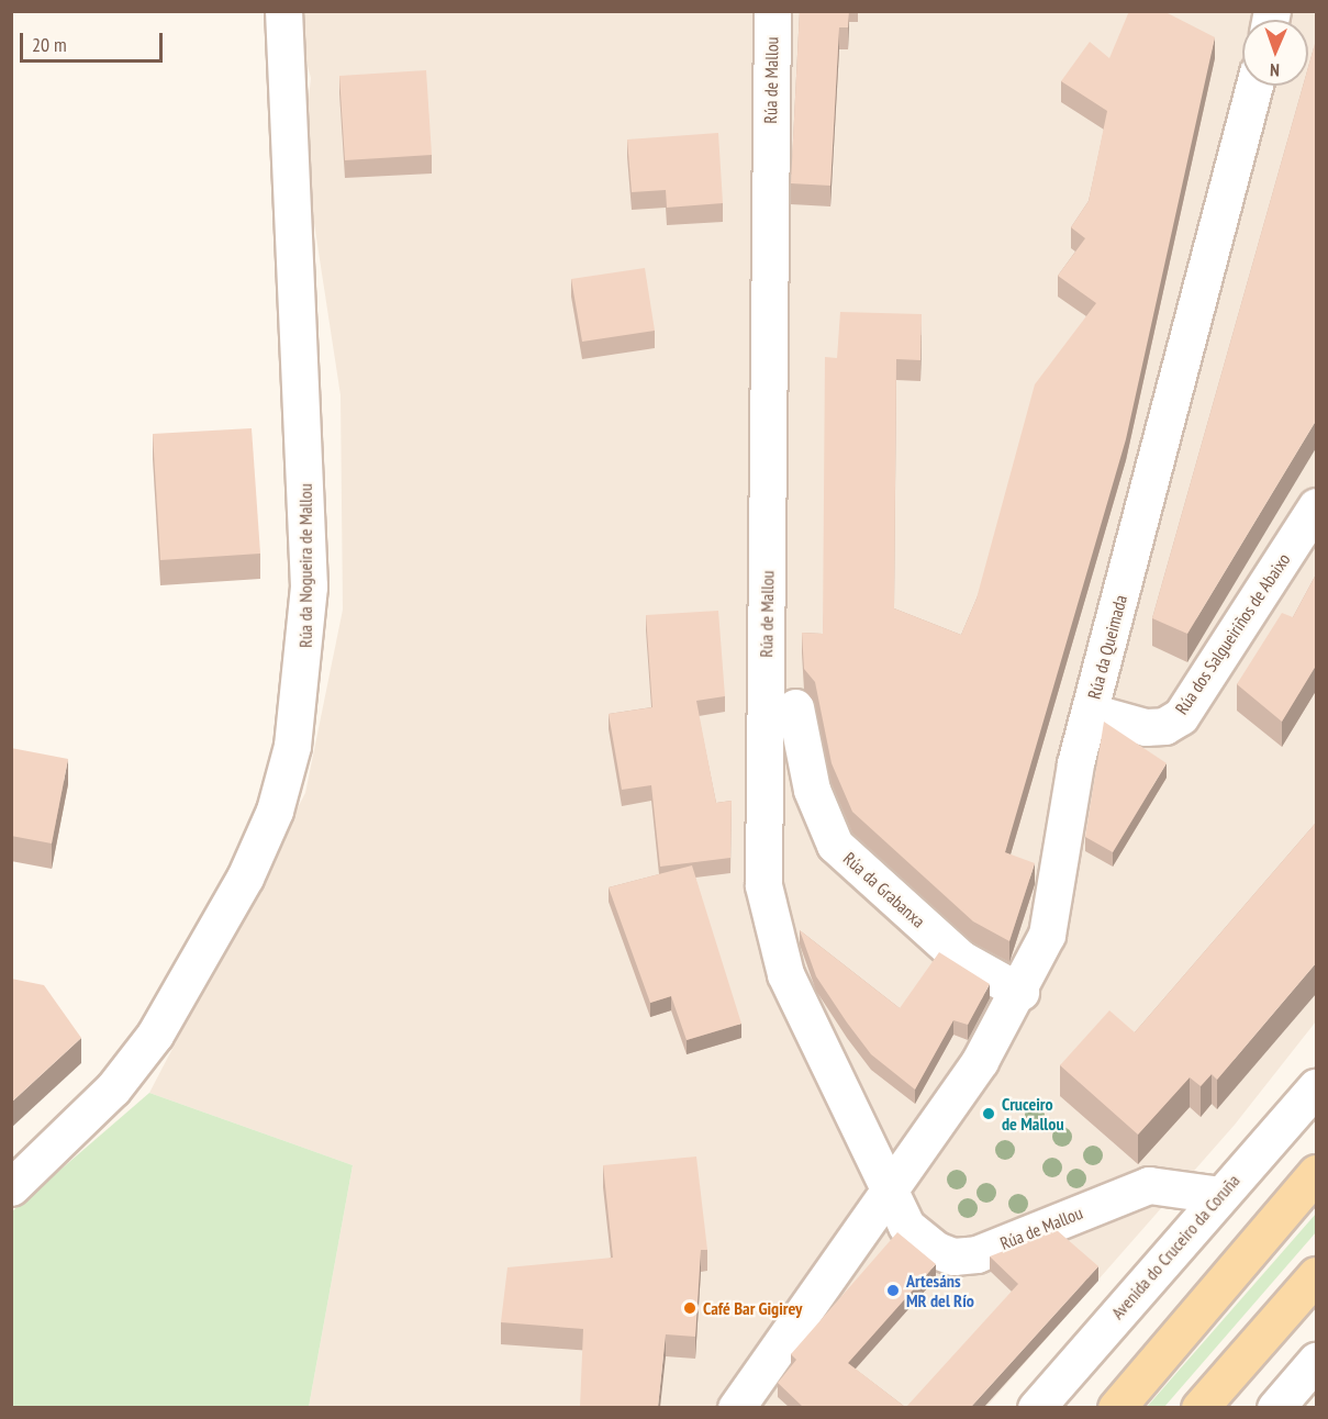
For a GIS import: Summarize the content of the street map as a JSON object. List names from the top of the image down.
{
  "streets": {
    "street": [
      "Rúa de Mallou",
      "Rúa da Nogueira de Mallou",
      "Rúa dos Salgueiriños de Abaixo",
      "Rúa da Queimada",
      "Rúa da Grabanxa",
      "Avenida do Cruceiro da Coruña"
    ]
  },
  "crossings": [
    ["Rúa de Mallou", "Rúa da Queimada"],
    ["Rúa de Mallou", "Avenida do Cruceiro da Coruña"],
    ["Rúa dos Salgueiriños de Abaixo", "Rúa da Queimada"],
    ["Rúa da Queimada", "Rúa da Grabanxa"]
  ],
  "places": ["Cruceiro de Mallou", "Artesáns MR del Río", "Café Bar Gigirey"],
  "scale_bar": "20 m",
  "north": "bottom"
}
